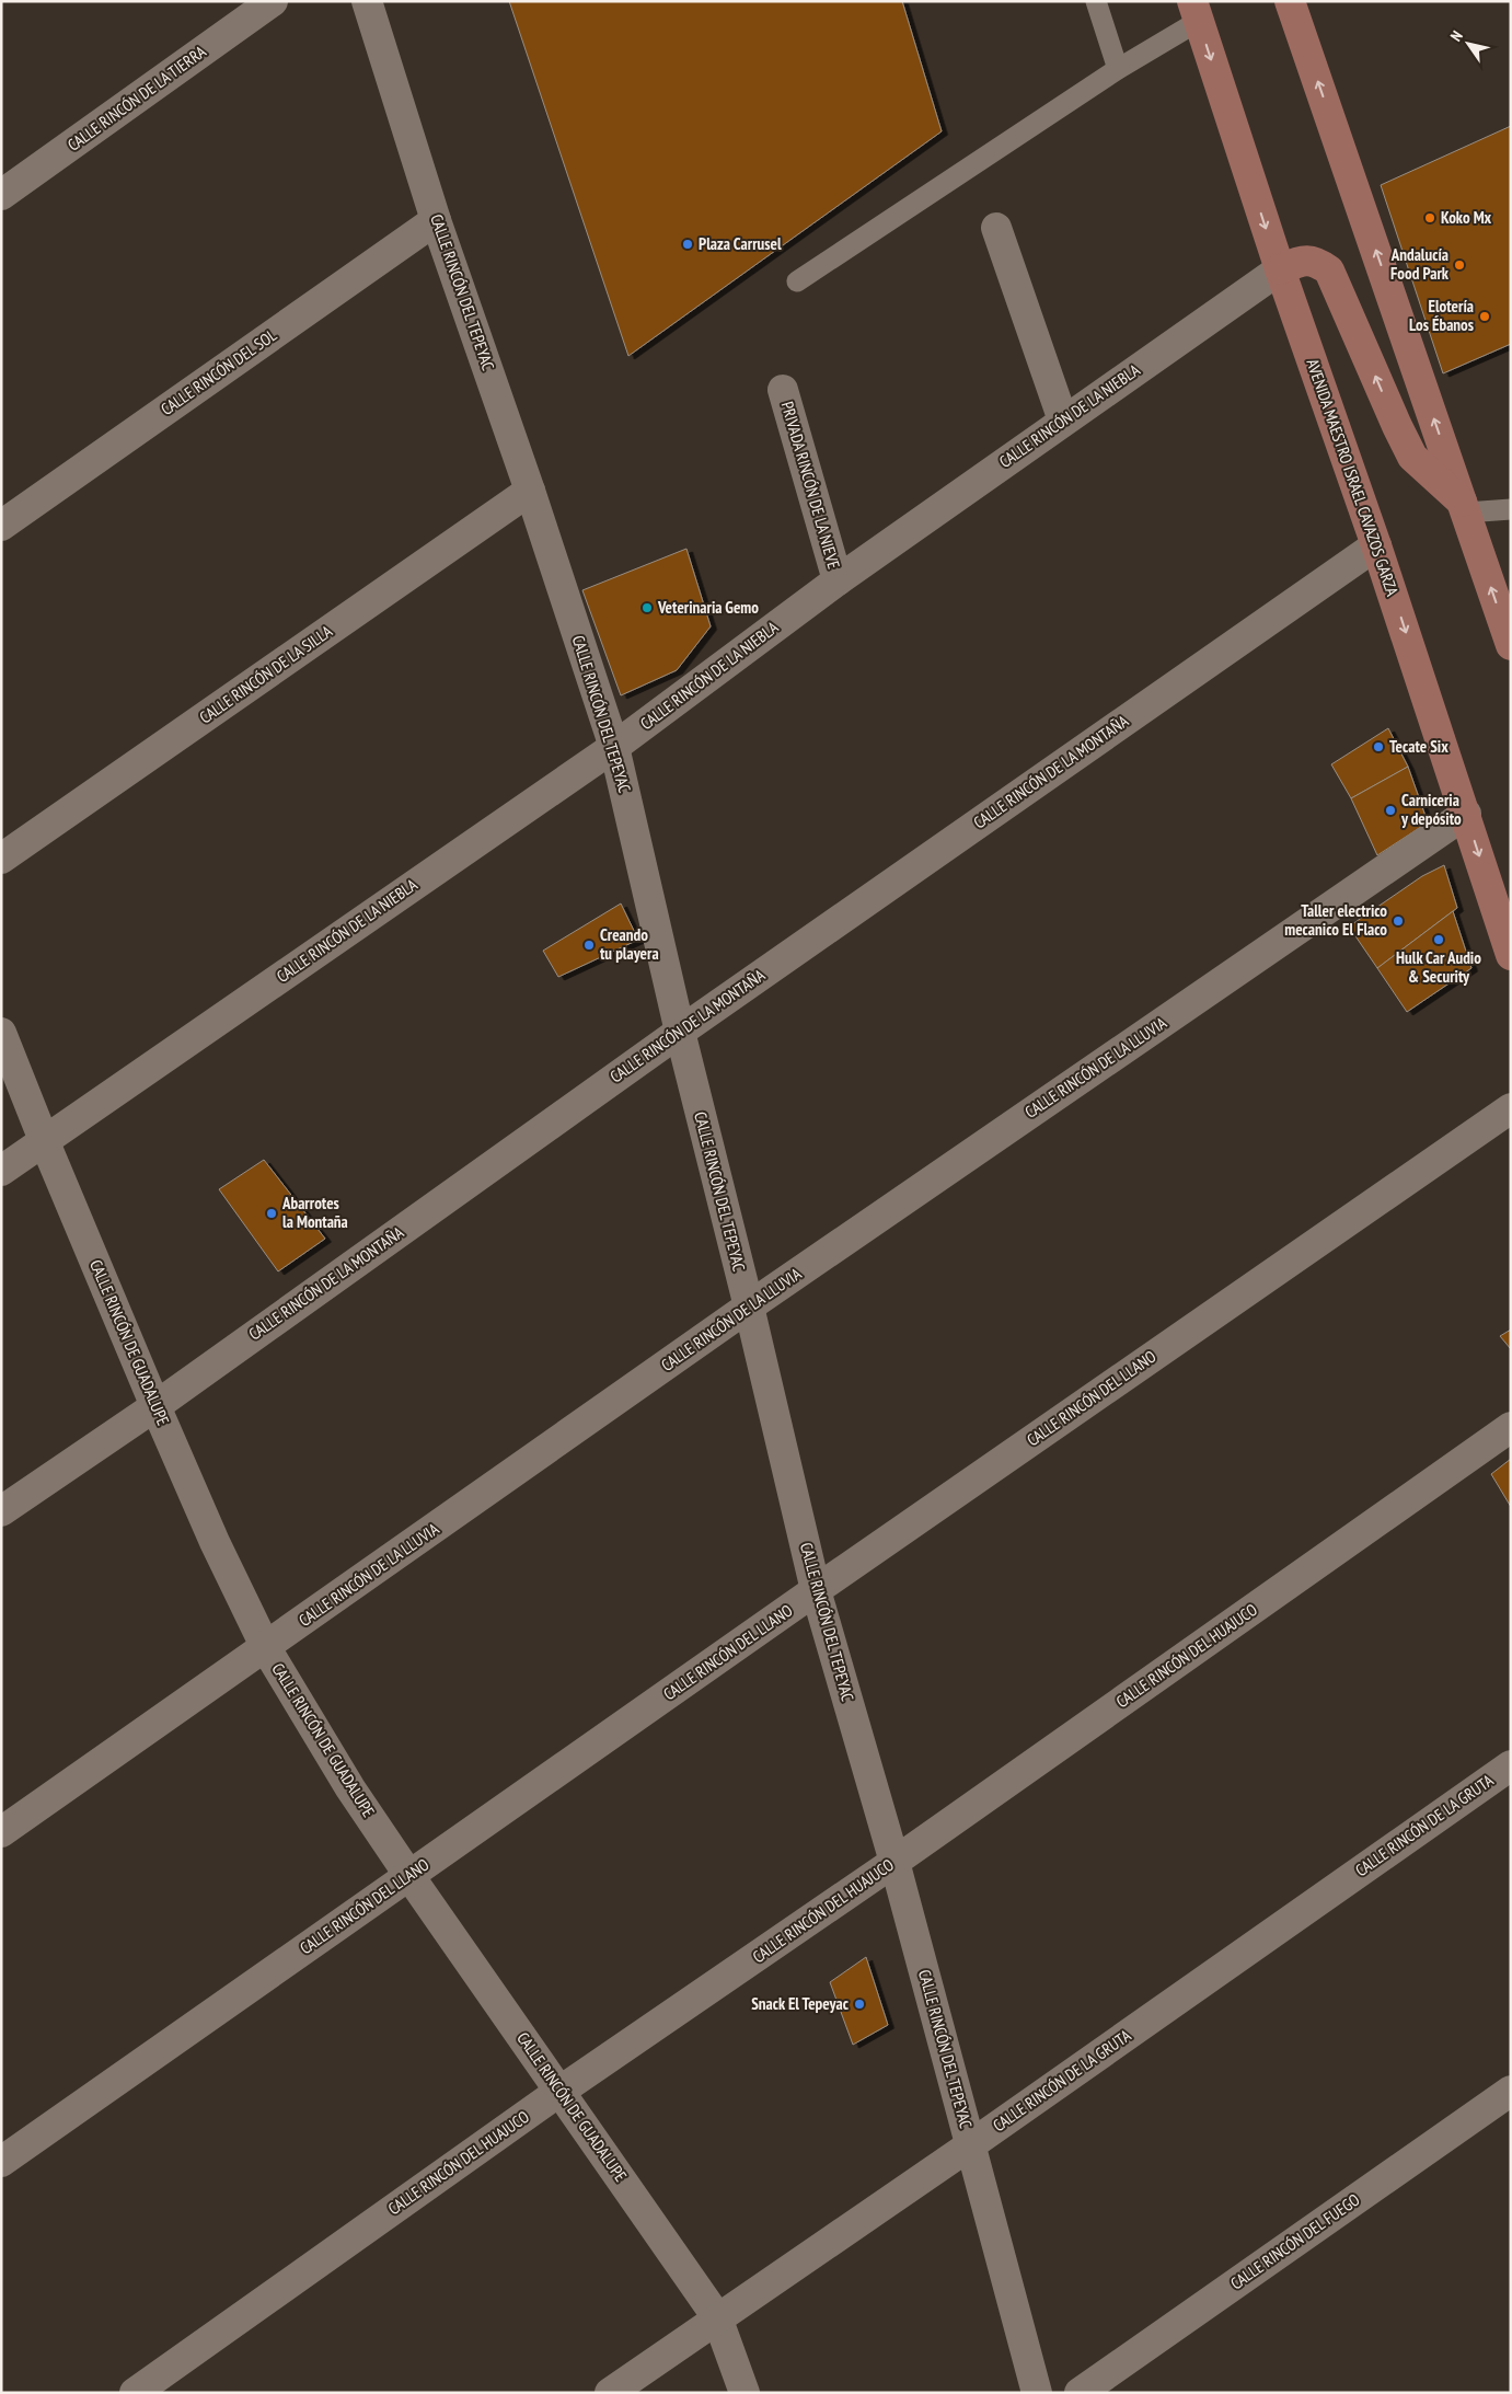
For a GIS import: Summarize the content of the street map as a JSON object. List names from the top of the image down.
{
  "streets": {
    "main road": ["AVENIDA MAESTRO ISRAEL CAVAZOS GARZA"],
    "street": [
      "CALLE RINCÓN DE LA TIERRA",
      "CALLE RINCÓN DEL TEPEYAC",
      "CALLE RINCÓN DEL SOL",
      "CALLE RINCÓN DE LA NIEBLA",
      "PRIVADA RINCÓN DE LA NIEVE",
      "CALLE RINCÓN DE LA SILLA",
      "CALLE RINCÓN DE LA MONTAÑA",
      "CALLE RINCÓN DE LA LLUVIA",
      "CALLE RINCÓN DE GUADALUPE",
      "CALLE RINCÓN DEL LLANO",
      "CALLE RINCÓN DEL HUAJUCO",
      "CALLE RINCÓN DE LA GRUTA",
      "CALLE RINCÓN DEL FUEGO"
    ]
  },
  "crossings": [
    ["CALLE RINCÓN DEL TEPEYAC", "CALLE RINCÓN DEL SOL"],
    ["CALLE RINCÓN DEL TEPEYAC", "CALLE RINCÓN DE LA NIEBLA"],
    ["CALLE RINCÓN DEL TEPEYAC", "CALLE RINCÓN DE LA SILLA"],
    ["CALLE RINCÓN DEL TEPEYAC", "CALLE RINCÓN DE LA MONTAÑA"],
    ["CALLE RINCÓN DEL TEPEYAC", "CALLE RINCÓN DE LA LLUVIA"],
    ["CALLE RINCÓN DEL TEPEYAC", "CALLE RINCÓN DEL LLANO"],
    ["CALLE RINCÓN DEL TEPEYAC", "CALLE RINCÓN DEL HUAJUCO"],
    ["CALLE RINCÓN DEL TEPEYAC", "CALLE RINCÓN DE LA GRUTA"],
    ["CALLE RINCÓN DE LA NIEBLA", "AVENIDA MAESTRO ISRAEL CAVAZOS GARZA"],
    ["CALLE RINCÓN DE LA NIEBLA", "PRIVADA RINCÓN DE LA NIEVE"],
    ["CALLE RINCÓN DE LA NIEBLA", "CALLE RINCÓN DE GUADALUPE"],
    ["AVENIDA MAESTRO ISRAEL CAVAZOS GARZA", "CALLE RINCÓN DE LA MONTAÑA"],
    ["AVENIDA MAESTRO ISRAEL CAVAZOS GARZA", "CALLE RINCÓN DE LA LLUVIA"],
    ["CALLE RINCÓN DE LA MONTAÑA", "CALLE RINCÓN DE GUADALUPE"],
    ["CALLE RINCÓN DE LA LLUVIA", "CALLE RINCÓN DE GUADALUPE"],
    ["CALLE RINCÓN DE GUADALUPE", "CALLE RINCÓN DEL LLANO"],
    ["CALLE RINCÓN DE GUADALUPE", "CALLE RINCÓN DEL HUAJUCO"],
    ["CALLE RINCÓN DE GUADALUPE", "CALLE RINCÓN DE LA GRUTA"]
  ],
  "places": [
    "Koko Mx",
    "Plaza Carrusel",
    "Andalucía Food Park",
    "Elotería Los Ébanos",
    "Veterinaria Gemo",
    "Tecate Six",
    "Carniceria y depósito",
    "Taller electrico mecanico El Flaco",
    "Hulk Car Audio & Security",
    "Creando tu playera",
    "Abarrotes la Montaña",
    "Snack El Tepeyac"
  ],
  "north": "top left"
}
